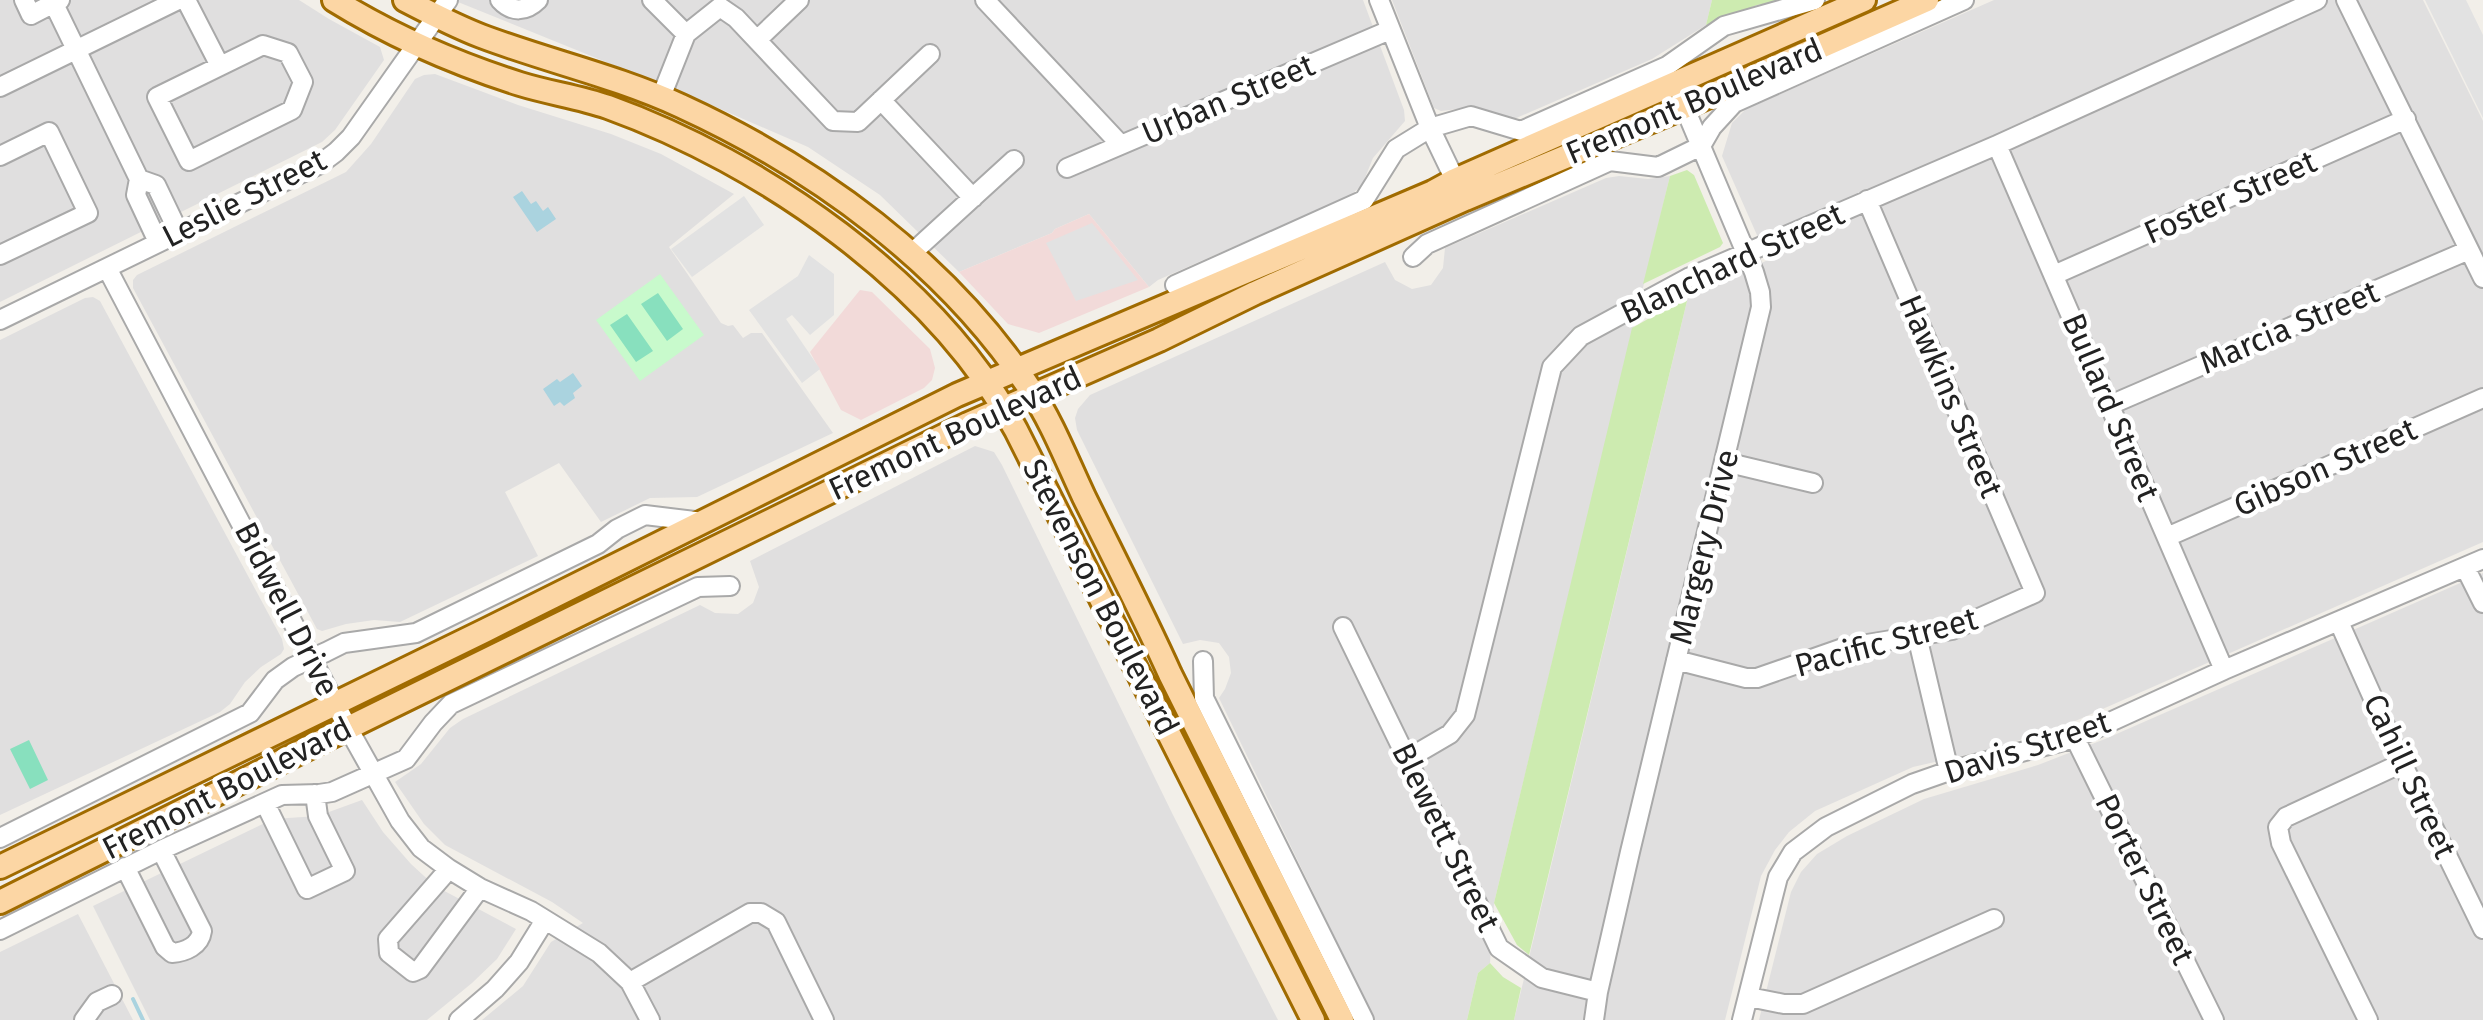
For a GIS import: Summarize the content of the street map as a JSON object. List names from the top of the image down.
{
  "streets": {
    "main road": ["Fremont Boulevard", "Stevenson Boulevard"],
    "street": [
      "Urban Street",
      "Foster Street",
      "Leslie Street",
      "Blanchard Street",
      "Marcia Street",
      "Hawkins Street",
      "Bullard Street",
      "Gibson Street",
      "Margery Drive",
      "Bidwell Drive",
      "Pacific Street",
      "Davis Street",
      "Cahill Street",
      "Blewett Street",
      "Porter Street"
    ]
  },
  "crossings": [
    ["Fremont Boulevard", "Margery Drive"],
    ["Fremont Boulevard", "Stevenson Boulevard"],
    ["Fremont Boulevard", "Bidwell Drive"],
    ["Foster Street", "Bullard Street"],
    ["Leslie Street", "Stevenson Boulevard"],
    ["Leslie Street", "Bidwell Drive"],
    ["Blanchard Street", "Hawkins Street"],
    ["Blanchard Street", "Bullard Street"],
    ["Blanchard Street", "Margery Drive"],
    ["Blanchard Street", "Blewett Street"],
    ["Marcia Street", "Bullard Street"],
    ["Hawkins Street", "Pacific Street"],
    ["Bullard Street", "Gibson Street"],
    ["Bullard Street", "Davis Street"],
    ["Margery Drive", "Pacific Street"],
    ["Margery Drive", "Blewett Street"],
    ["Davis Street", "Cahill Street"],
    ["Davis Street", "Porter Street"]
  ]
}
